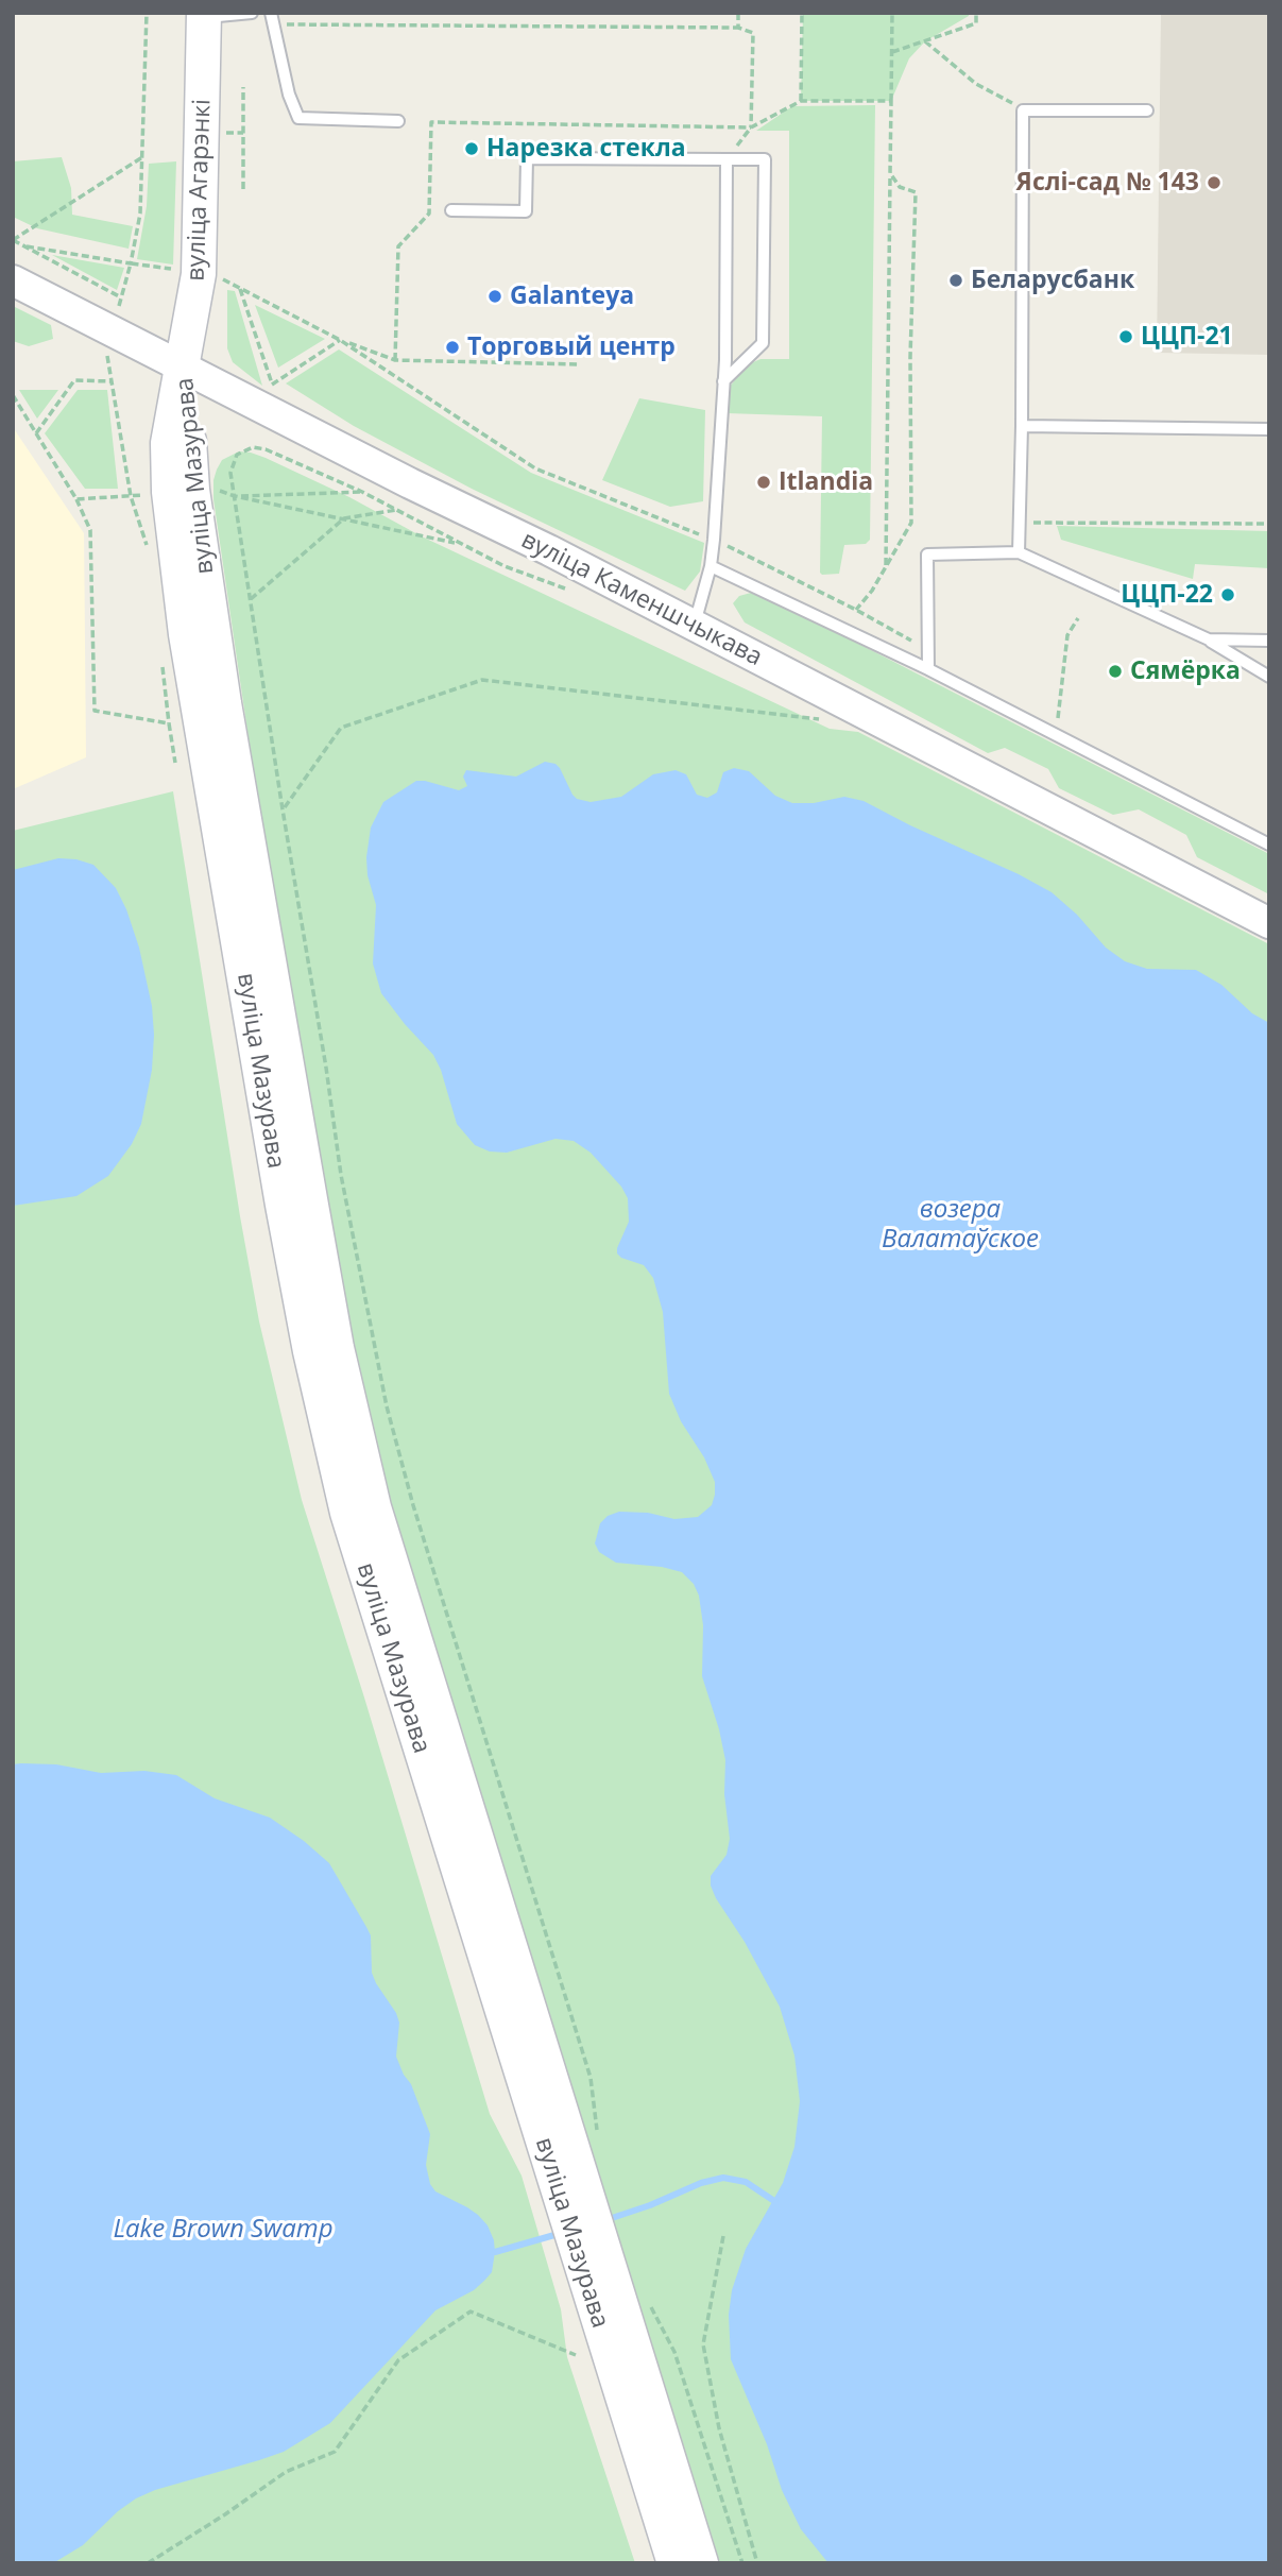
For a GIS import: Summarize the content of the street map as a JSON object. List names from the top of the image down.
{
  "streets": {
    "main road": ["вуліца Агарэнкі", "вуліца Мазурава"],
    "street": ["вуліца Каменшчыкава"]
  },
  "crossings": [
    ["вуліца Агарэнкі", "вуліца Мазурава"],
    ["вуліца Агарэнкі", "вуліца Каменшчыкава"],
    ["вуліца Мазурава", "вуліца Каменшчыкава"]
  ],
  "water": ["возера Валатаўское", "Lake Brown Swamp"],
  "places": [
    "Нарезка стекла",
    "Яслі-сад № 143",
    "Беларусбанк",
    "Galanteya",
    "ЦЦП-21",
    "Торговый центр",
    "Itlandia",
    "ЦЦП-22",
    "Сямёрка"
  ]
}
